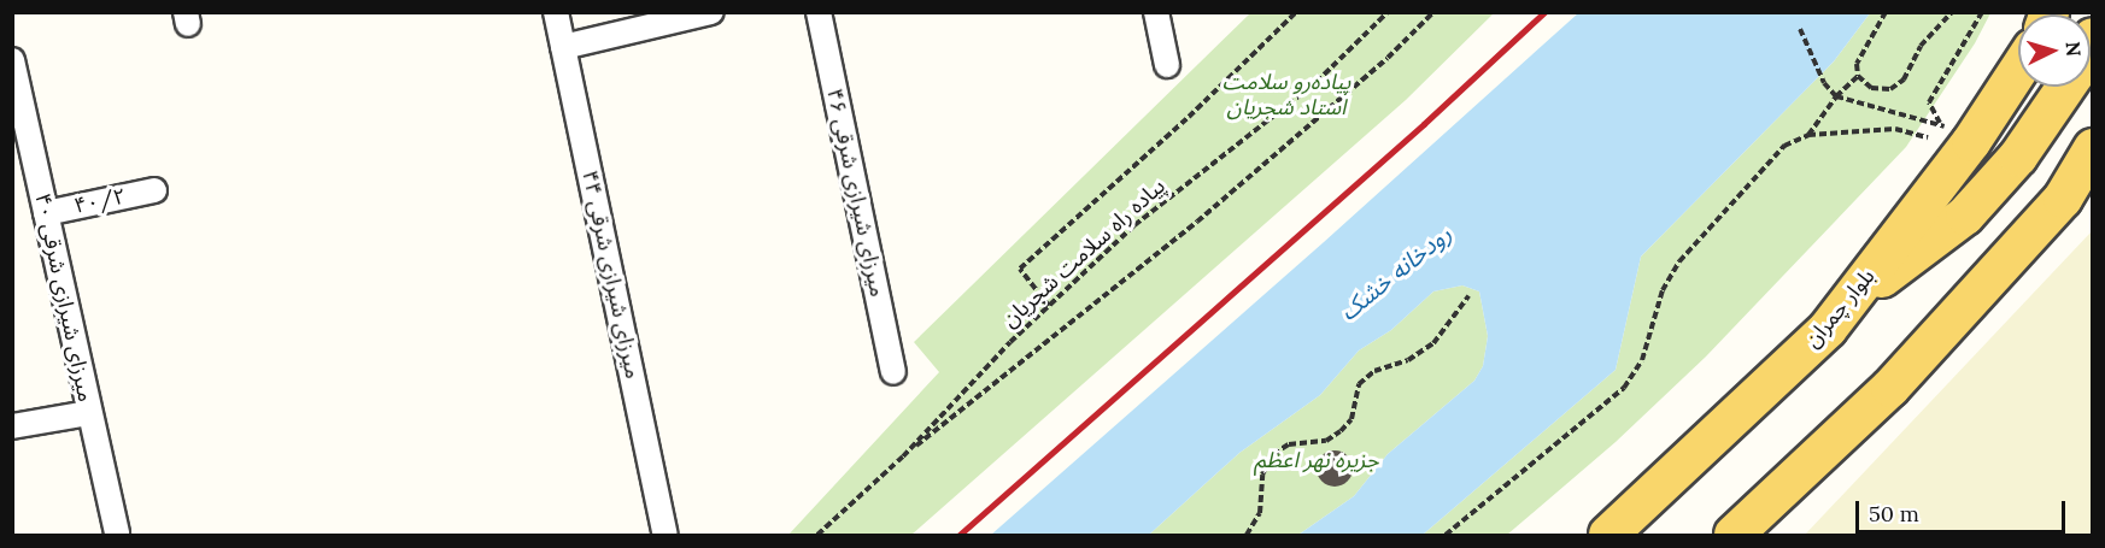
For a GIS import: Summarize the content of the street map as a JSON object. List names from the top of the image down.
{
  "streets": {
    "main road": ["بلوار چمران"],
    "street": [
      "۴۶ میرزای شیرازی شرقی",
      "۴۰/۲",
      "۴۴ میرزای شیرازی شرقی",
      "۴۰ میرزای شیرازی شرقی"
    ],
    "path": ["پیاده راه سلامت شجریان"]
  },
  "crossings": [
    ["۴۰/۲", "۴۰ میرزای شیرازی شرقی"]
  ],
  "water": ["رودخانه خشک"],
  "parks": ["پیاده‌رو سلامت استاد شجریان", "جزیره نهر اعظم"],
  "scale_bar": "50 m",
  "north": "right"
}
